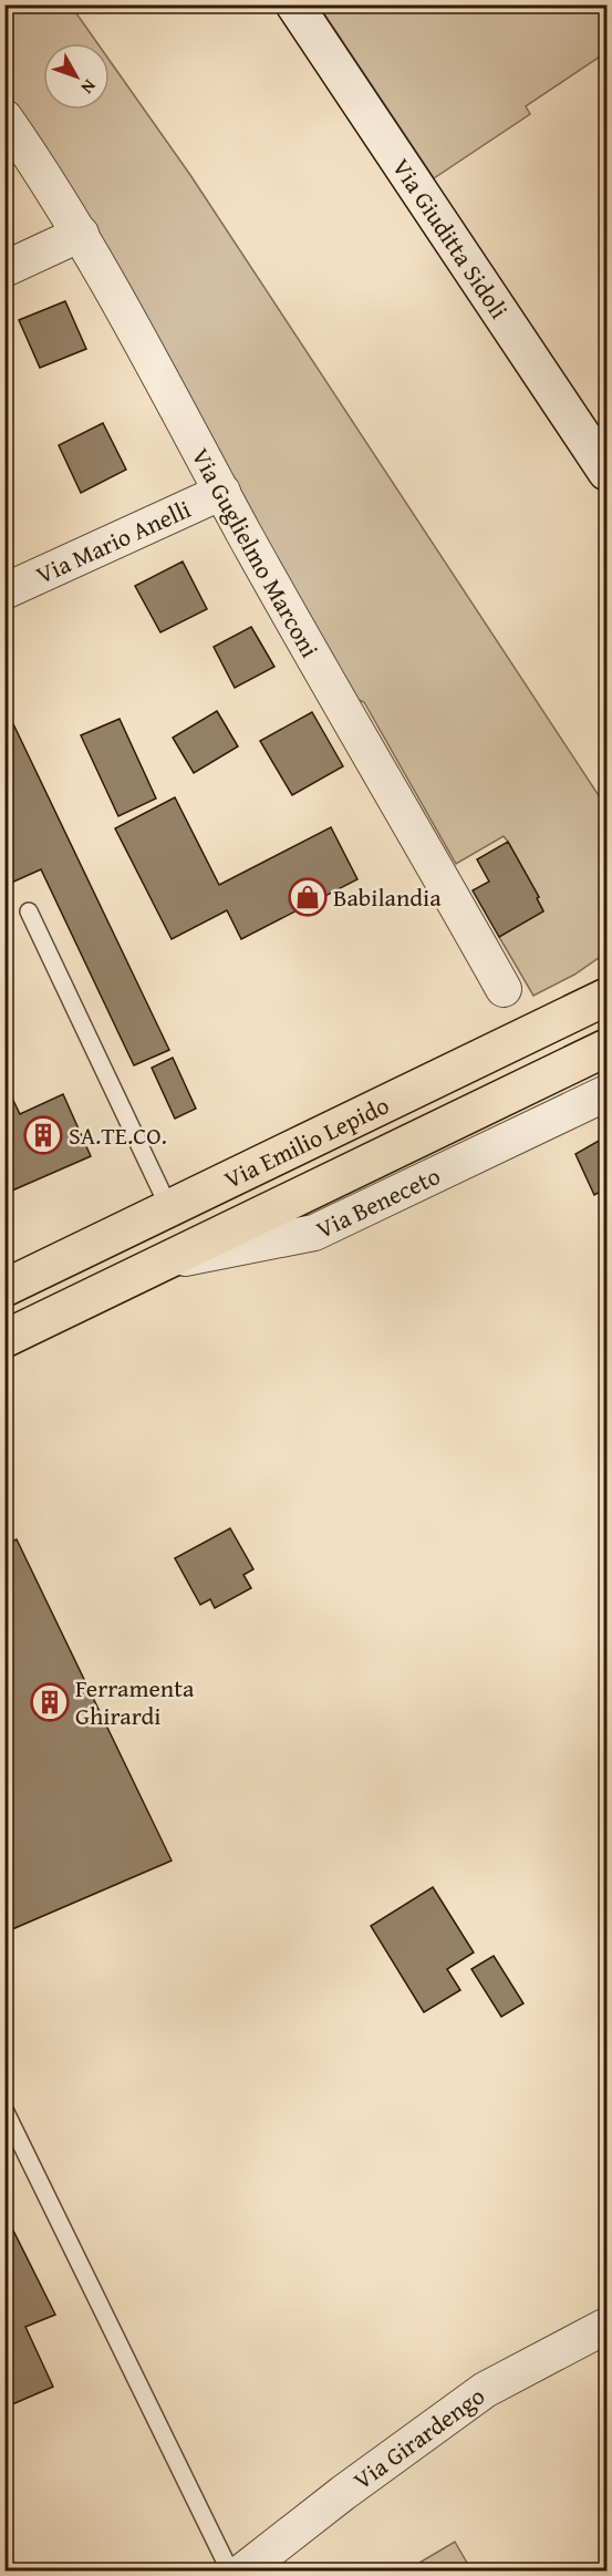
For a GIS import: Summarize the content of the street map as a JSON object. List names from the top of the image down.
{
  "streets": {
    "main road": ["Via Emilio Lepido"],
    "street": [
      "Via Giuditta Sidoli",
      "Via Mario Anelli",
      "Via Guglielmo Marconi",
      "Via Beneceto",
      "Via Girardengo"
    ]
  },
  "crossings": [
    ["Via Mario Anelli", "Via Guglielmo Marconi"],
    ["Via Emilio Lepido", "Via Beneceto"]
  ],
  "places": {
    "shop": ["Babilandia"],
    "building": ["SA.TE.CO.", "Ferramenta Ghirardi"]
  },
  "north": "bottom right"
}
